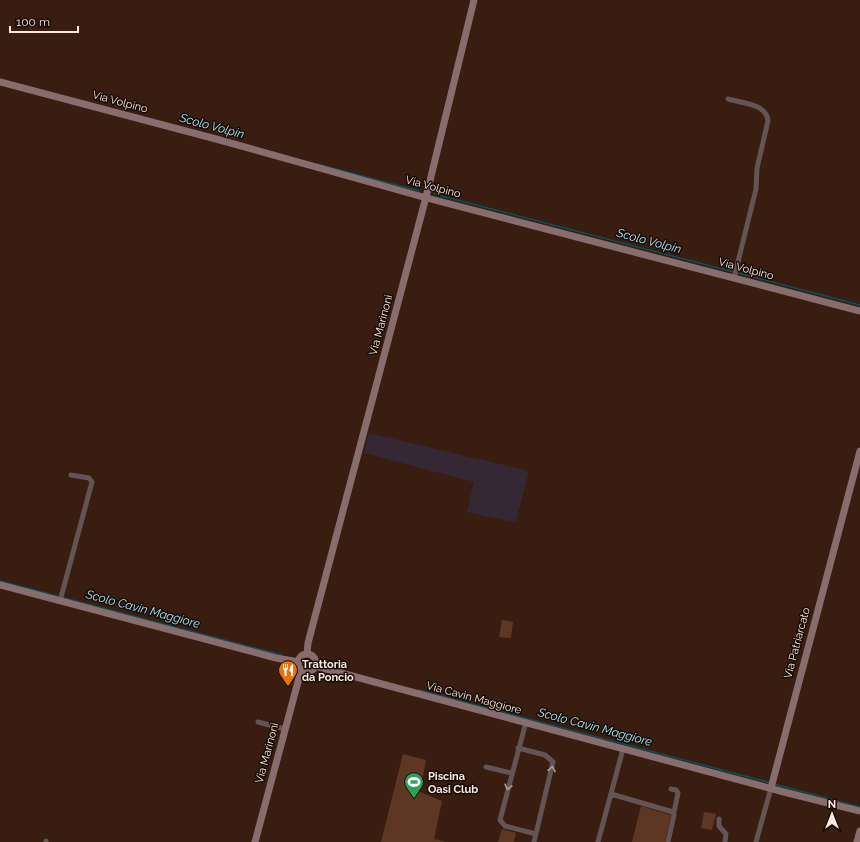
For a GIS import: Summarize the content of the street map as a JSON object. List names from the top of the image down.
{
  "streets": {
    "street": [
      "Via Volpino",
      "Via Marinoni",
      "Via Patriarcato",
      "Via Cavin Maggiore"
    ]
  },
  "crossings": [
    ["Via Volpino", "Via Marinoni"],
    ["Via Marinoni", "Via Cavin Maggiore"],
    ["Via Patriarcato", "Via Cavin Maggiore"]
  ],
  "water": ["Scolo Volpin", "Scolo Cavin Maggiore"],
  "places": {
    "restaurant": ["Trattoria da Poncio"],
    "sports": ["Piscina Oasi Club"]
  },
  "scale_bar": "100 m",
  "north": "top"
}
